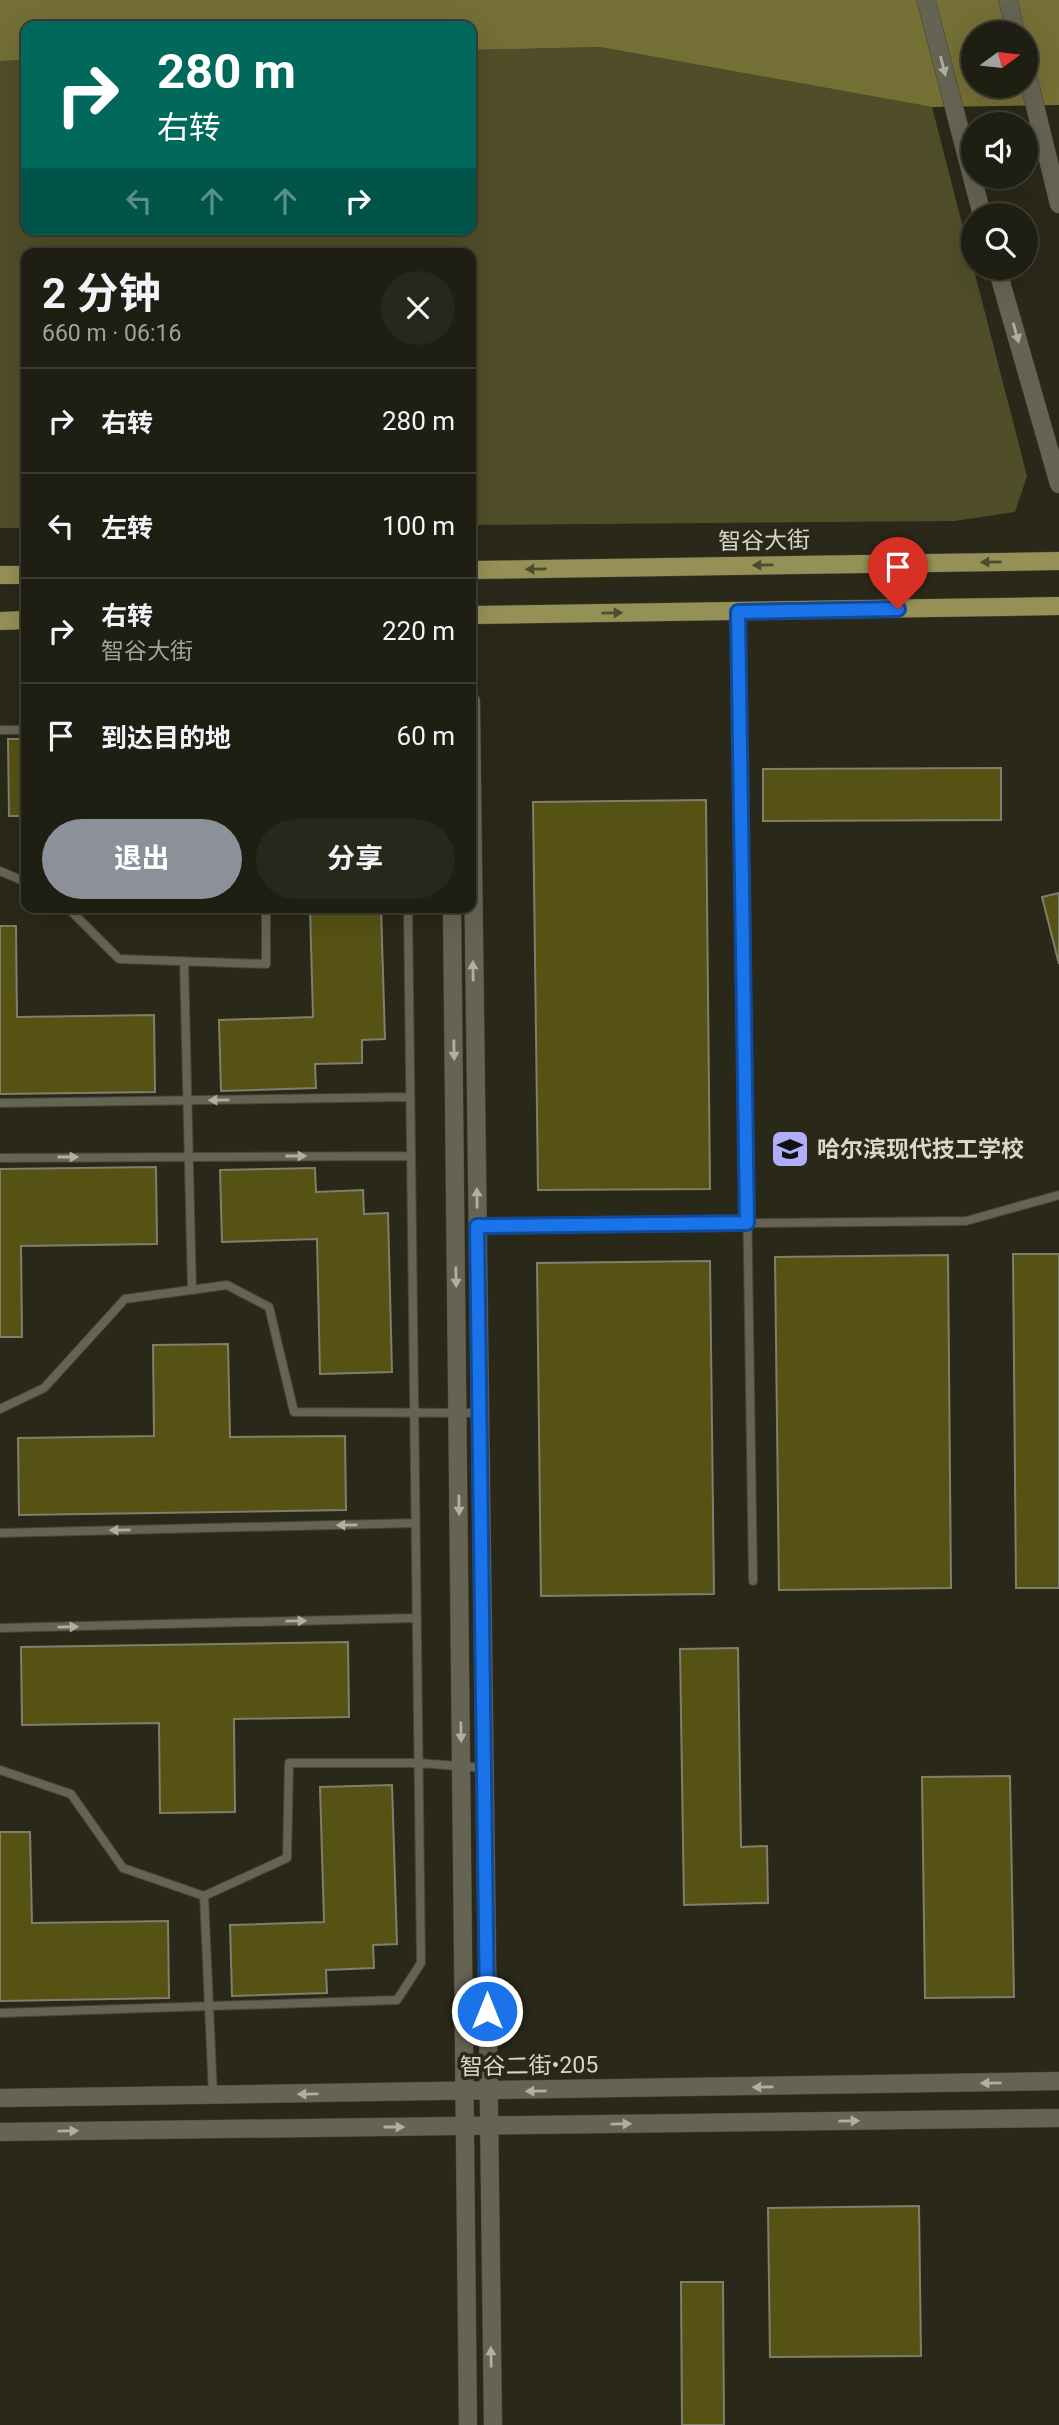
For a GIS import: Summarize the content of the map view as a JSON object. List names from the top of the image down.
{
  "streets": {
    "main road": ["智谷大街"],
    "street": ["智谷二街•205"]
  },
  "places": {
    "school or university": ["哈尔滨现代技工学校"]
  },
  "north": "right",
  "page": {
    "turn": ["280 m", "右转"],
    "heading": ["2 分钟", "660 m · 06:16"],
    "list": [
      {
        "name": "右转",
        "value": "280 m"
      },
      {
        "name": "左转",
        "value": "100 m"
      },
      {
        "name": "右转",
        "note": "智谷大街",
        "value": "220 m"
      },
      {
        "name": "到达目的地",
        "value": "60 m"
      }
    ],
    "buttons": ["退出", "分享"]
  }
}
